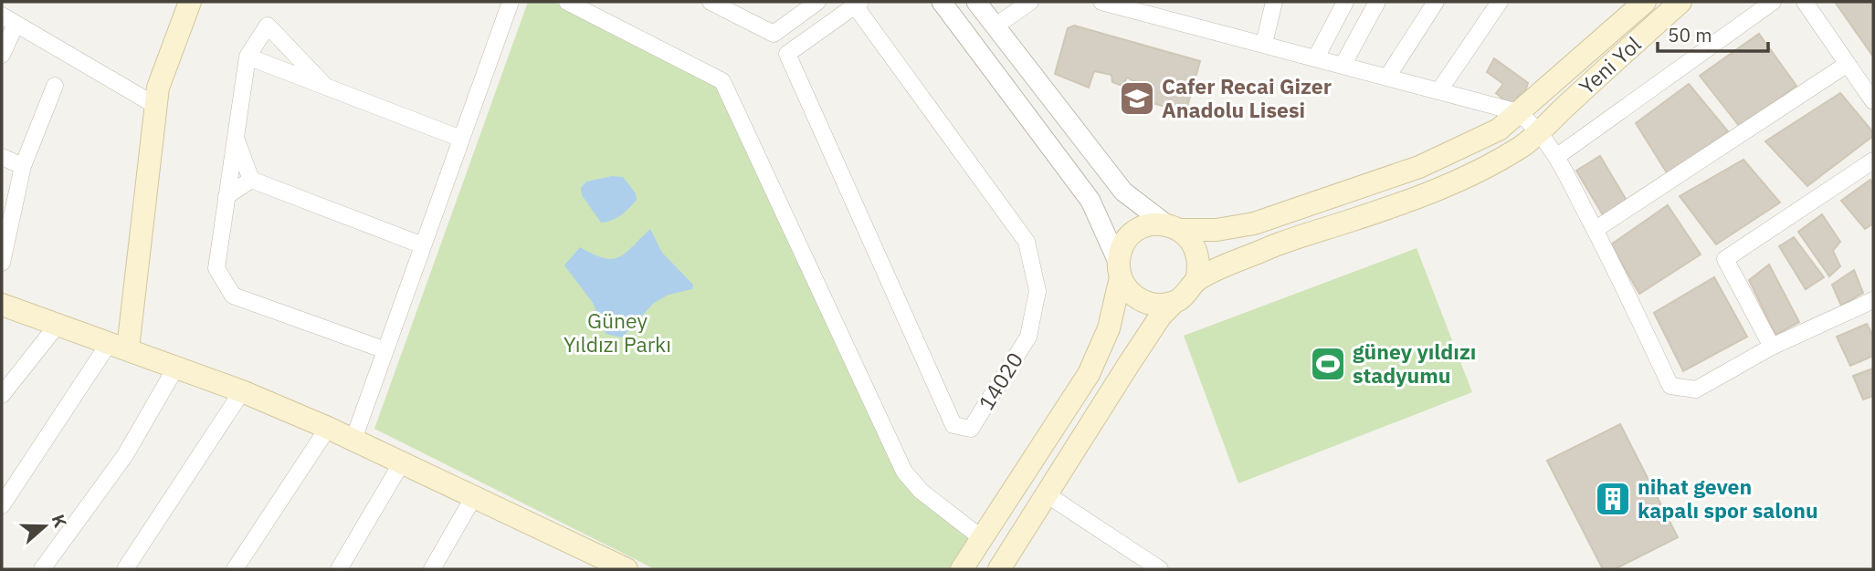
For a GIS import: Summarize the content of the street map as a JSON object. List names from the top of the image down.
{
  "streets": {
    "main road": ["Yeni Yol"],
    "street": ["14020"]
  },
  "parks": ["Güney Yıldızı Parkı"],
  "places": {
    "school or university": ["Cafer Recai Gizer Anadolu Lisesi"],
    "sports": ["güney yıldızı stadyumu"],
    "building": ["nihat geven kapalı spor salonu"]
  },
  "scale_bar": "50 m",
  "north": "right"
}
